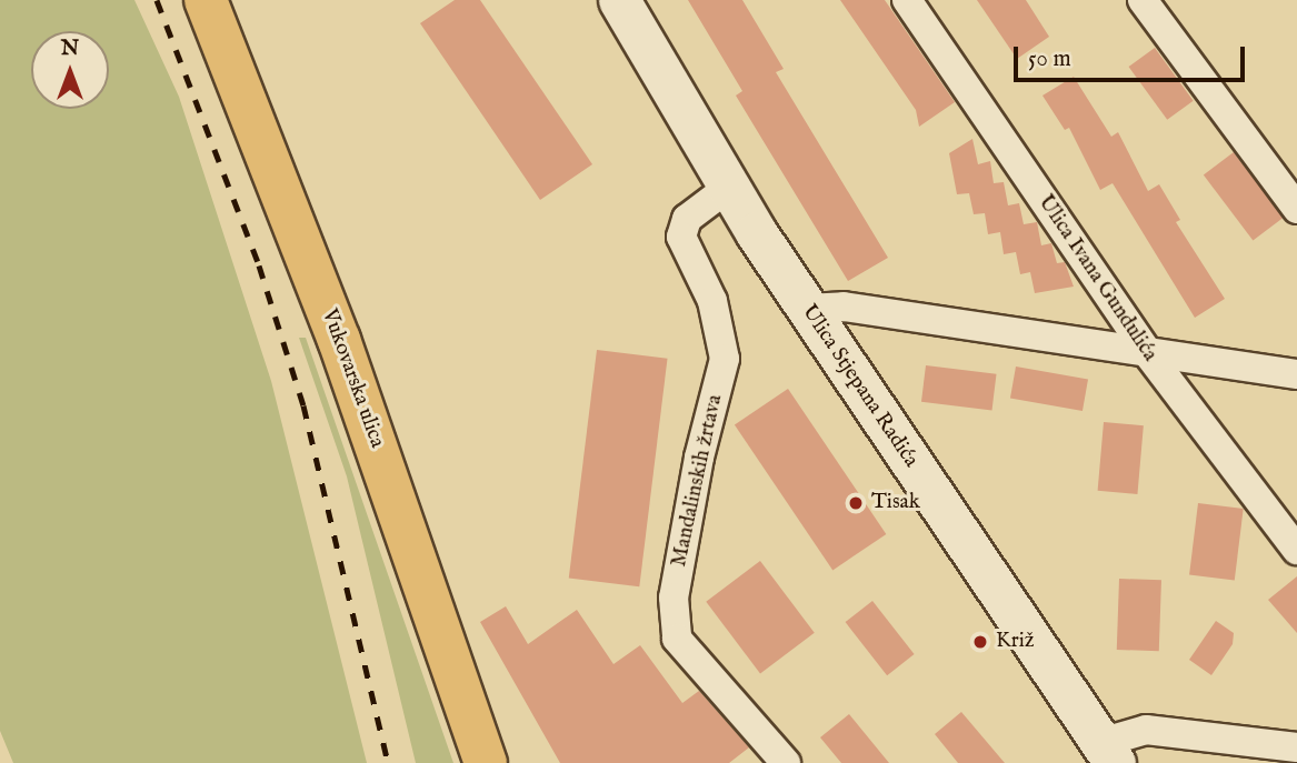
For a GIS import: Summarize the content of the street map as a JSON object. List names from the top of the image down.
{
  "streets": {
    "main road": ["Vukovarska ulica", "Ulica Stjepana Radića"],
    "street": ["Ulica Ivana Gundulića", "Mandalinskih žrtava"]
  },
  "crossings": [
    ["Ulica Stjepana Radića", "Mandalinskih žrtava"]
  ],
  "places": ["Tisak", "Križ"],
  "scale_bar": "50 m",
  "north": "top"
}
